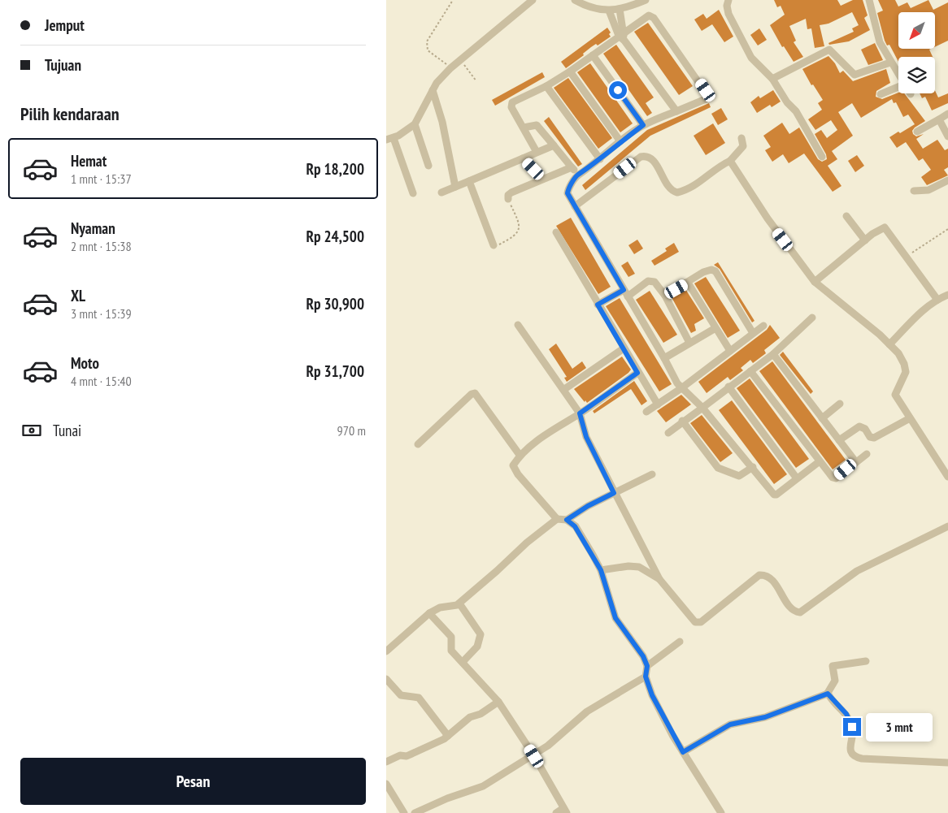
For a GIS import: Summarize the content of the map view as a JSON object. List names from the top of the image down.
{
  "north": "bottom left",
  "page": {
    "banner": ["Jemput", "Tujuan"],
    "heading": "Pilih kendaraan",
    "list": [
      {
        "name": "Hemat",
        "note": "1 mnt · 15:37",
        "value": "Rp 18,200"
      },
      {
        "name": "Nyaman",
        "note": "2 mnt · 15:38",
        "value": "Rp 24,500"
      },
      {
        "name": "XL",
        "note": "3 mnt · 15:39",
        "value": "Rp 30,900"
      },
      {
        "name": "Moto",
        "note": "4 mnt · 15:40",
        "value": "Rp 31,700"
      }
    ],
    "pay": ["Tunai", "970 m"],
    "bubble": "3 mnt",
    "buttons": "Pesan"
  }
}
